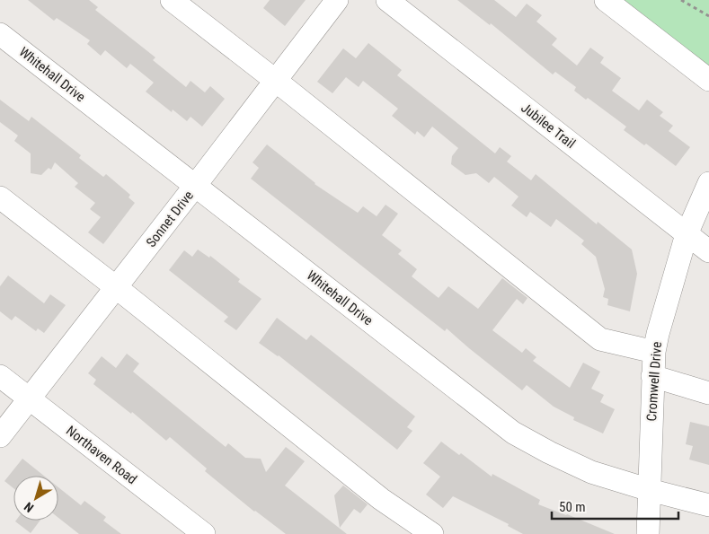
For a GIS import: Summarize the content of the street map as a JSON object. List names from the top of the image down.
{
  "streets": {
    "street": [
      "Whitehall Drive",
      "Jubilee Trail",
      "Sonnet Drive",
      "Cromwell Drive",
      "Northaven Road"
    ]
  },
  "crossings": [
    ["Whitehall Drive", "Sonnet Drive"],
    ["Whitehall Drive", "Cromwell Drive"],
    ["Jubilee Trail", "Cromwell Drive"],
    ["Sonnet Drive", "Northaven Road"]
  ],
  "scale_bar": "50 m",
  "north": "bottom left"
}
